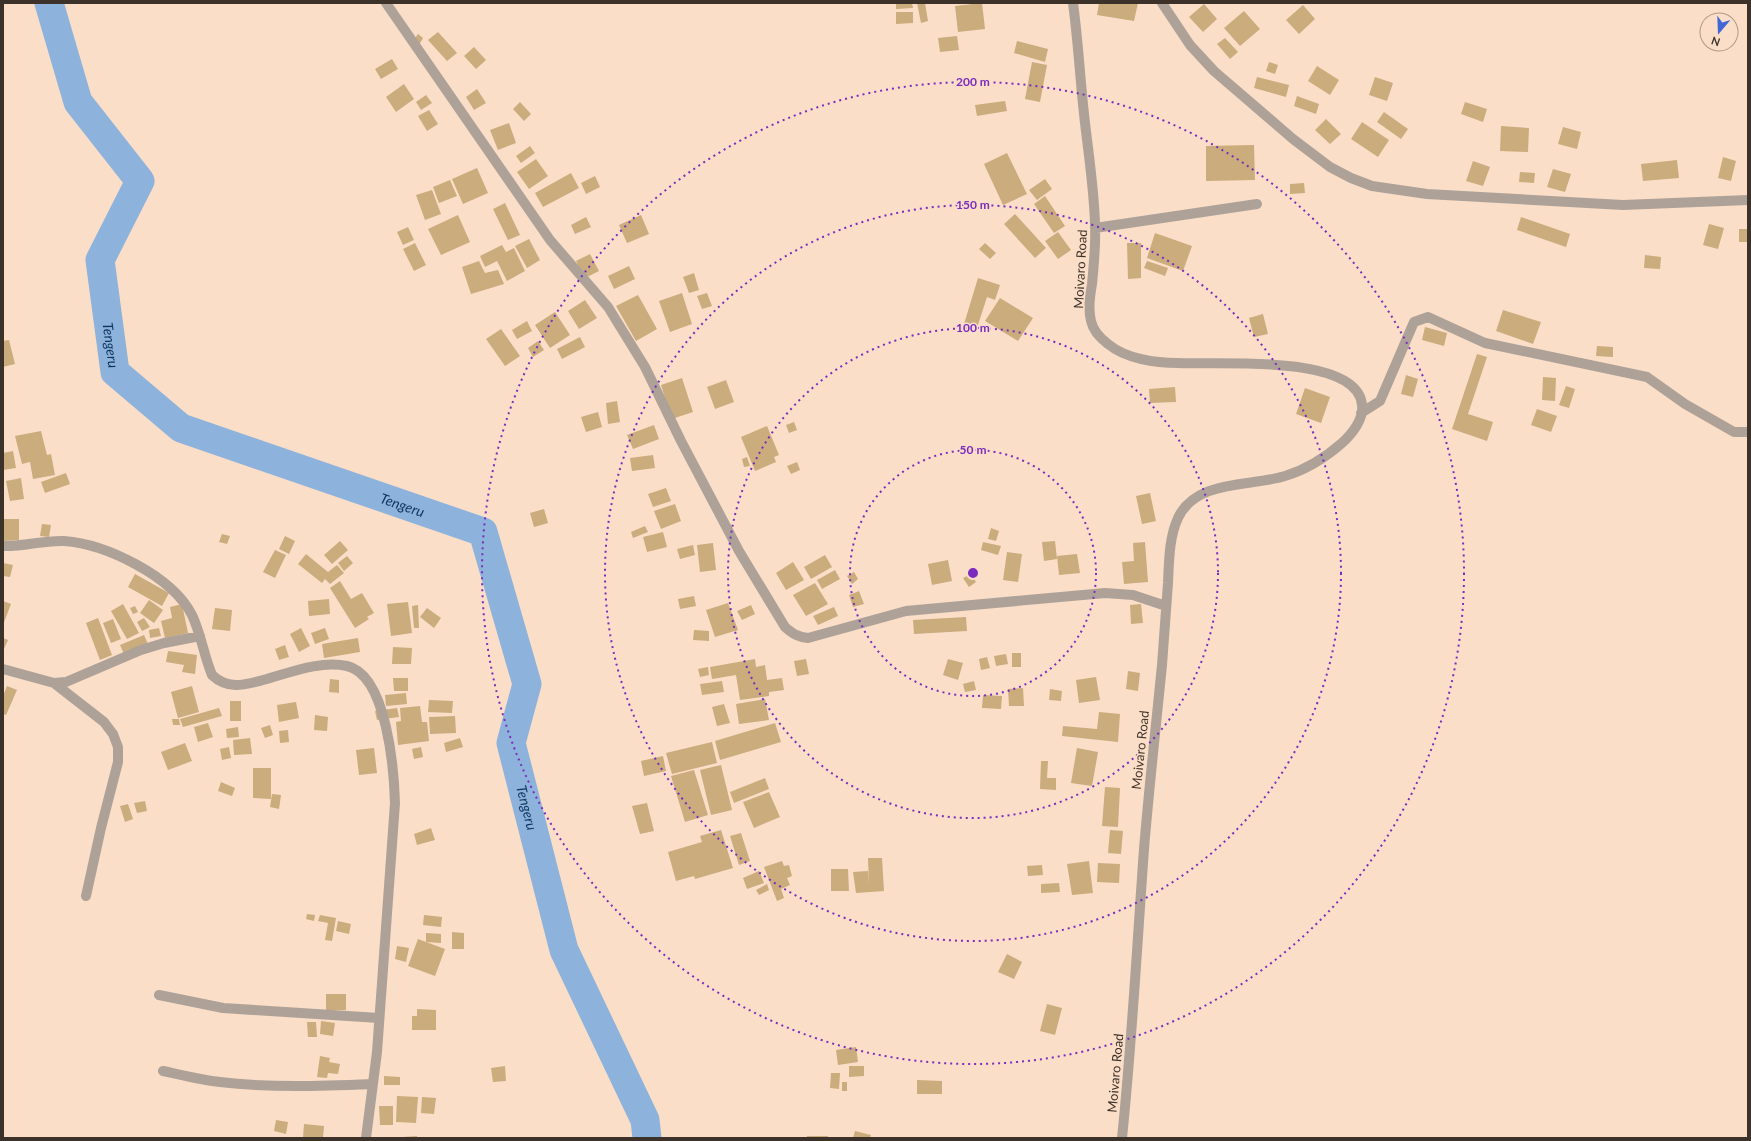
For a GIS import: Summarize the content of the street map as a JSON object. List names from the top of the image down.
{
  "streets": {
    "street": ["Moivaro Road"]
  },
  "water": ["Tengeru"],
  "north": "bottom",
  "rings": [
    "200 m",
    "150 m",
    "100 m",
    "50 m"
  ]
}
